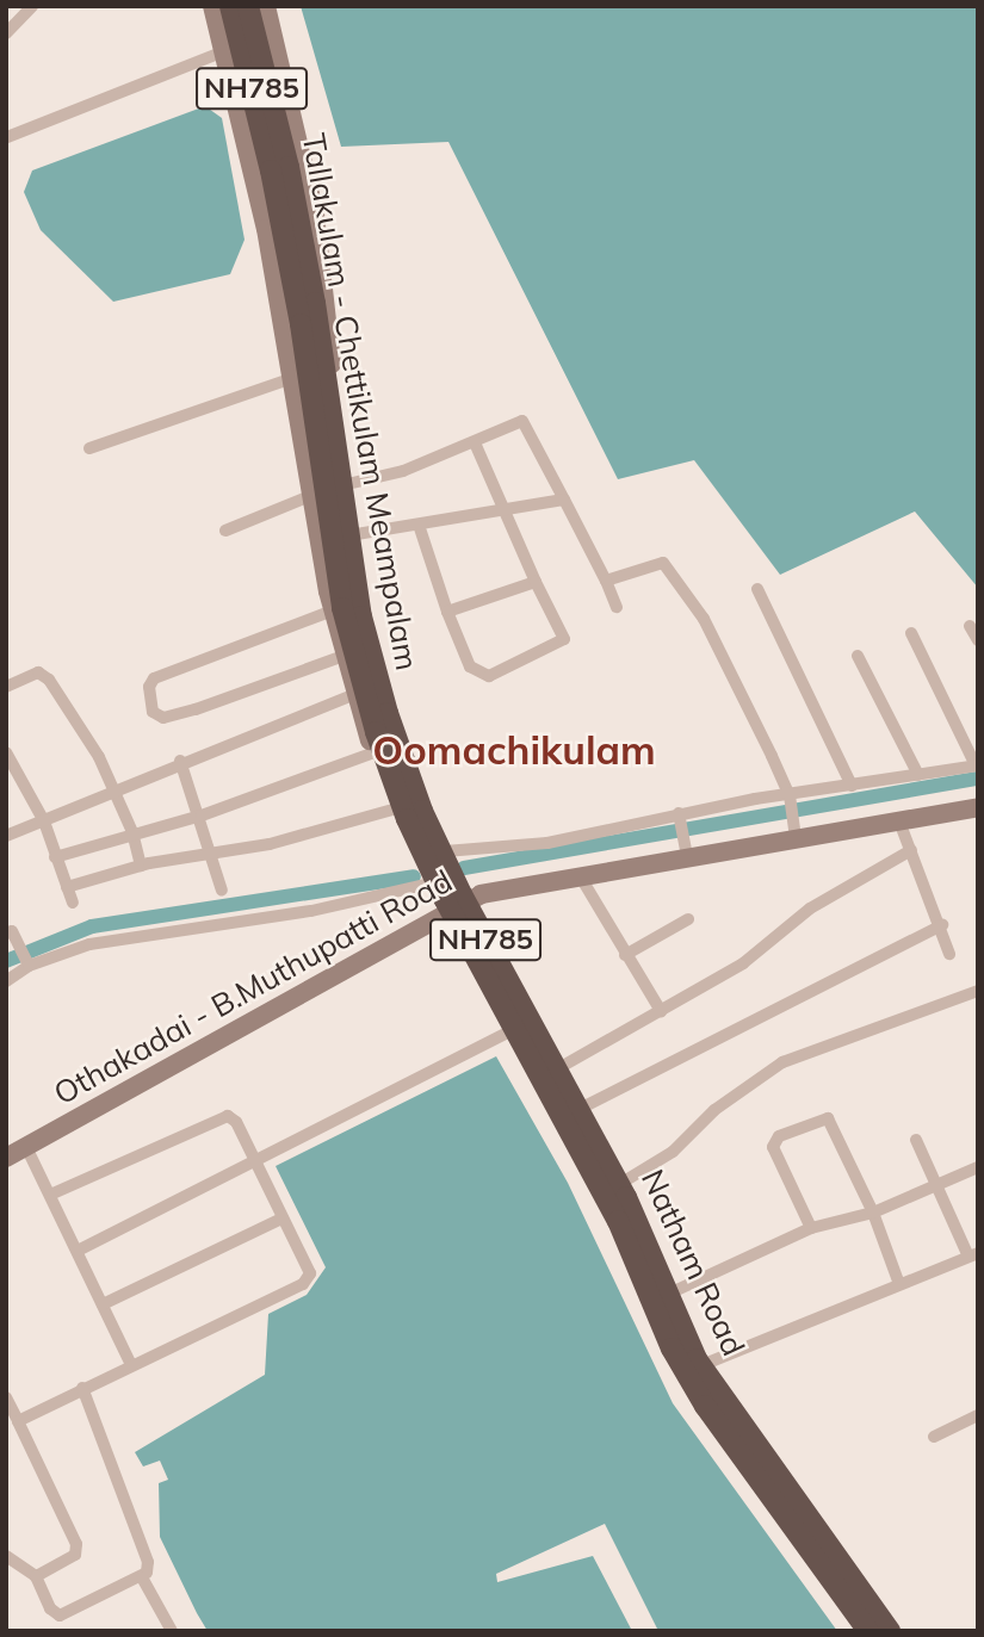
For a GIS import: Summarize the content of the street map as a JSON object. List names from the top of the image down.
{
  "streets": {
    "highway": ["NH785", "Tallakulam - Chettikulam Meampalam"],
    "main road": ["Othakadai - B.Muthupatti Road", "Natham Road"]
  },
  "crossings": [
    ["Othakadai - B.Muthupatti Road", "Natham Road"]
  ],
  "districts": ["Oomachikulam"]
}
